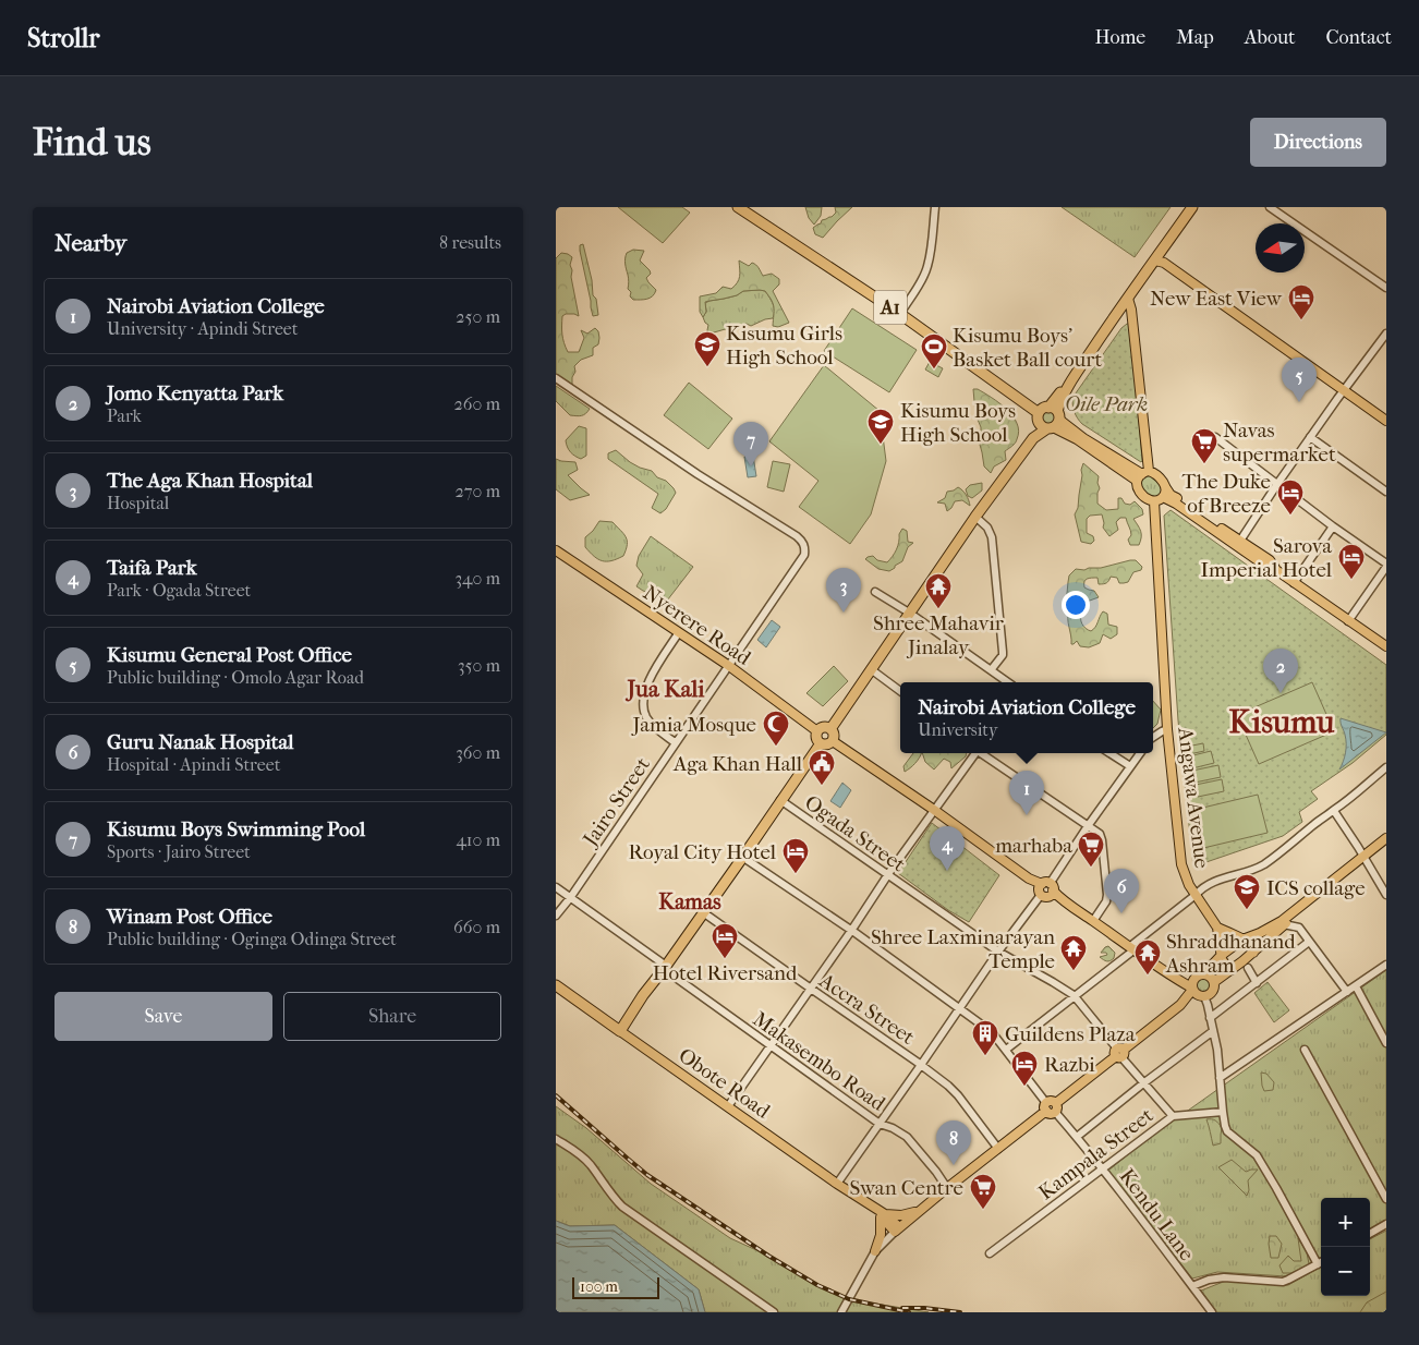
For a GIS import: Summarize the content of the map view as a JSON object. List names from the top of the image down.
{
  "streets": {
    "highway": ["A1", "Obote Road"],
    "main road": ["Nyerere Road", "Angawa Avenue"],
    "street": [
      "Jairo Street",
      "Ogada Street",
      "Accra Street",
      "Makasembo Road",
      "Kampala Street",
      "Kendu Lane"
    ]
  },
  "crossings": [
    ["Nyerere Road", "Jairo Street"],
    ["Jairo Street", "Makasembo Road"],
    ["Ogada Street", "Kampala Street"],
    ["Kampala Street", "Kendu Lane"]
  ],
  "districts": ["Jua Kali", "Kisumu", "Kamas"],
  "parks": ["Oile Park"],
  "places": {
    "hotel": [
      "New East View",
      "The Duke of Breeze",
      "Sarova Imperial Hotel",
      "Royal City Hotel",
      "Hotel Riversand",
      "Razbi"
    ],
    "school or university": ["Kisumu Girls High School", "Kisumu Boys High School", "ICS collage"],
    "sports": ["Kisumu Boys' Basket Ball court"],
    "supermarket": ["Navas supermarket", "marhaba", "Swan Centre"],
    "temple": ["Shree Mahavir Jinalay", "Shree Laxminarayan Temple", "Shraddhanand Ashram"],
    "mosque": ["Jamia Mosque"],
    "public building": ["Aga Khan Hall"],
    "building": ["Guildens Plaza"]
  },
  "scale_bar": "100 m",
  "north": "left",
  "page": {
    "header": "Strollr",
    "nav": [
      "Home",
      "Map",
      "About",
      "Contact"
    ],
    "buttons": [
      "Directions",
      ["Save", "Share"]
    ],
    "title": "Find us",
    "heading": ["Nearby", "8 results"],
    "list": [
      {
        "mark": "1",
        "name": "Nairobi Aviation College",
        "note": "University · Apindi Street",
        "value": "250 m"
      },
      {
        "mark": "2",
        "name": "Jomo Kenyatta Park",
        "note": "Park",
        "value": "260 m"
      },
      {
        "mark": "3",
        "name": "The Aga Khan Hospital",
        "note": "Hospital",
        "value": "270 m"
      },
      {
        "mark": "4",
        "name": "Taifa Park",
        "note": "Park · Ogada Street",
        "value": "340 m"
      },
      {
        "mark": "5",
        "name": "Kisumu General Post Office",
        "note": "Public building · Omolo Agar Road",
        "value": "350 m"
      },
      {
        "mark": "6",
        "name": "Guru Nanak Hospital",
        "note": "Hospital · Apindi Street",
        "value": "360 m"
      },
      {
        "mark": "7",
        "name": "Kisumu Boys Swimming Pool",
        "note": "Sports · Jairo Street",
        "value": "410 m"
      },
      {
        "mark": "8",
        "name": "Winam Post Office",
        "note": "Public building · Oginga Odinga Street",
        "value": "660 m"
      }
    ],
    "pins": [
      "5",
      "7",
      "3",
      "2",
      "1",
      "4",
      "6",
      "8"
    ],
    "popup": ["Nairobi Aviation College", "University"],
    "map_buttons": ["+", "−"],
    "scale": "100 m"
  }
}
